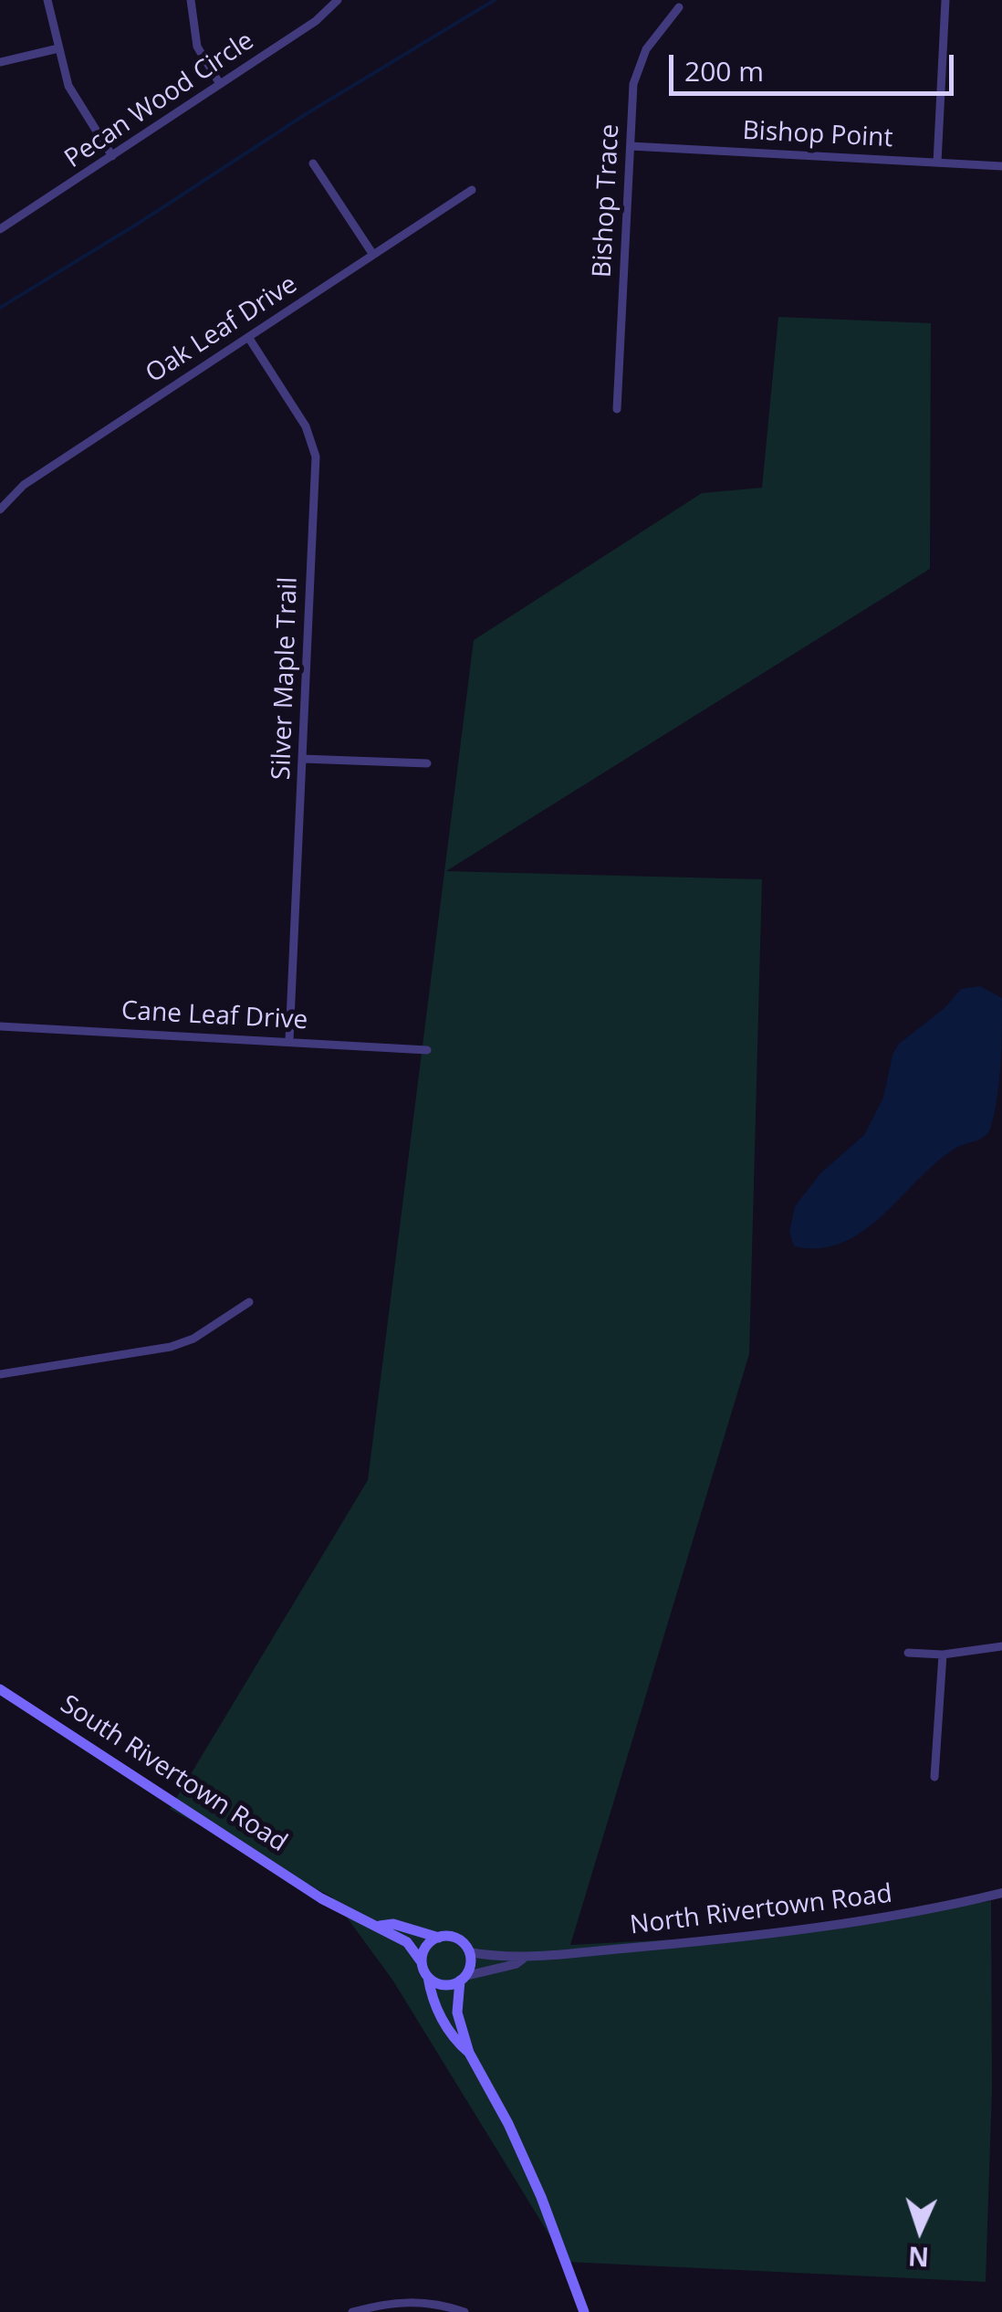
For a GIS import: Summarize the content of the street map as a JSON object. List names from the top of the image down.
{
  "streets": {
    "main road": ["South Rivertown Road"],
    "street": [
      "Pecan Wood Circle",
      "Bishop Point",
      "Bishop Trace",
      "Oak Leaf Drive",
      "Silver Maple Trail",
      "Cane Leaf Drive",
      "North Rivertown Road"
    ]
  },
  "crossings": [
    ["Bishop Point", "Bishop Trace"],
    ["Oak Leaf Drive", "Silver Maple Trail"],
    ["Silver Maple Trail", "Cane Leaf Drive"]
  ],
  "scale_bar": "200 m",
  "north": "bottom"
}
